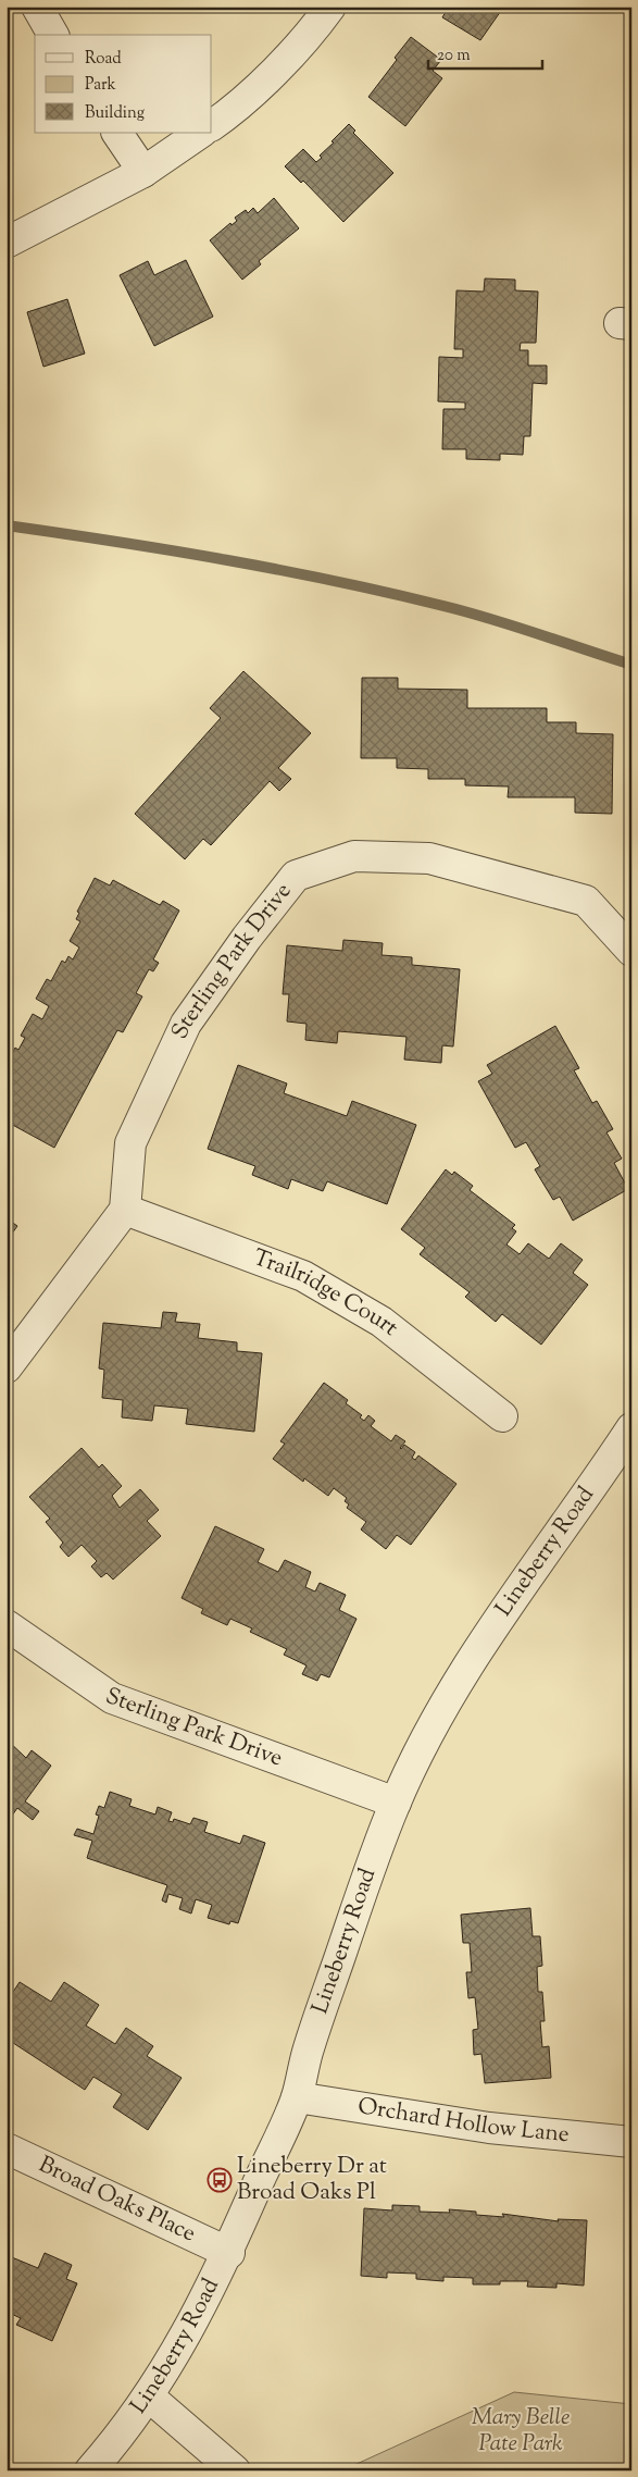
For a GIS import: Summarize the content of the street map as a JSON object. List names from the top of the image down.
{
  "streets": {
    "street": [
      "Sterling Park Drive",
      "Trailridge Court",
      "Lineberry Road",
      "Orchard Hollow Lane",
      "Broad Oaks Place"
    ]
  },
  "crossings": [
    ["Sterling Park Drive", "Trailridge Court"],
    ["Sterling Park Drive", "Lineberry Road"],
    ["Lineberry Road", "Orchard Hollow Lane"],
    ["Lineberry Road", "Broad Oaks Place"]
  ],
  "parks": ["Mary Belle Pate Park"],
  "places": {
    "bus stop": ["Lineberry Dr at Broad Oaks Pl"]
  },
  "legend": ["Road", "Park", "Building"],
  "scale_bar": "20 m"
}
